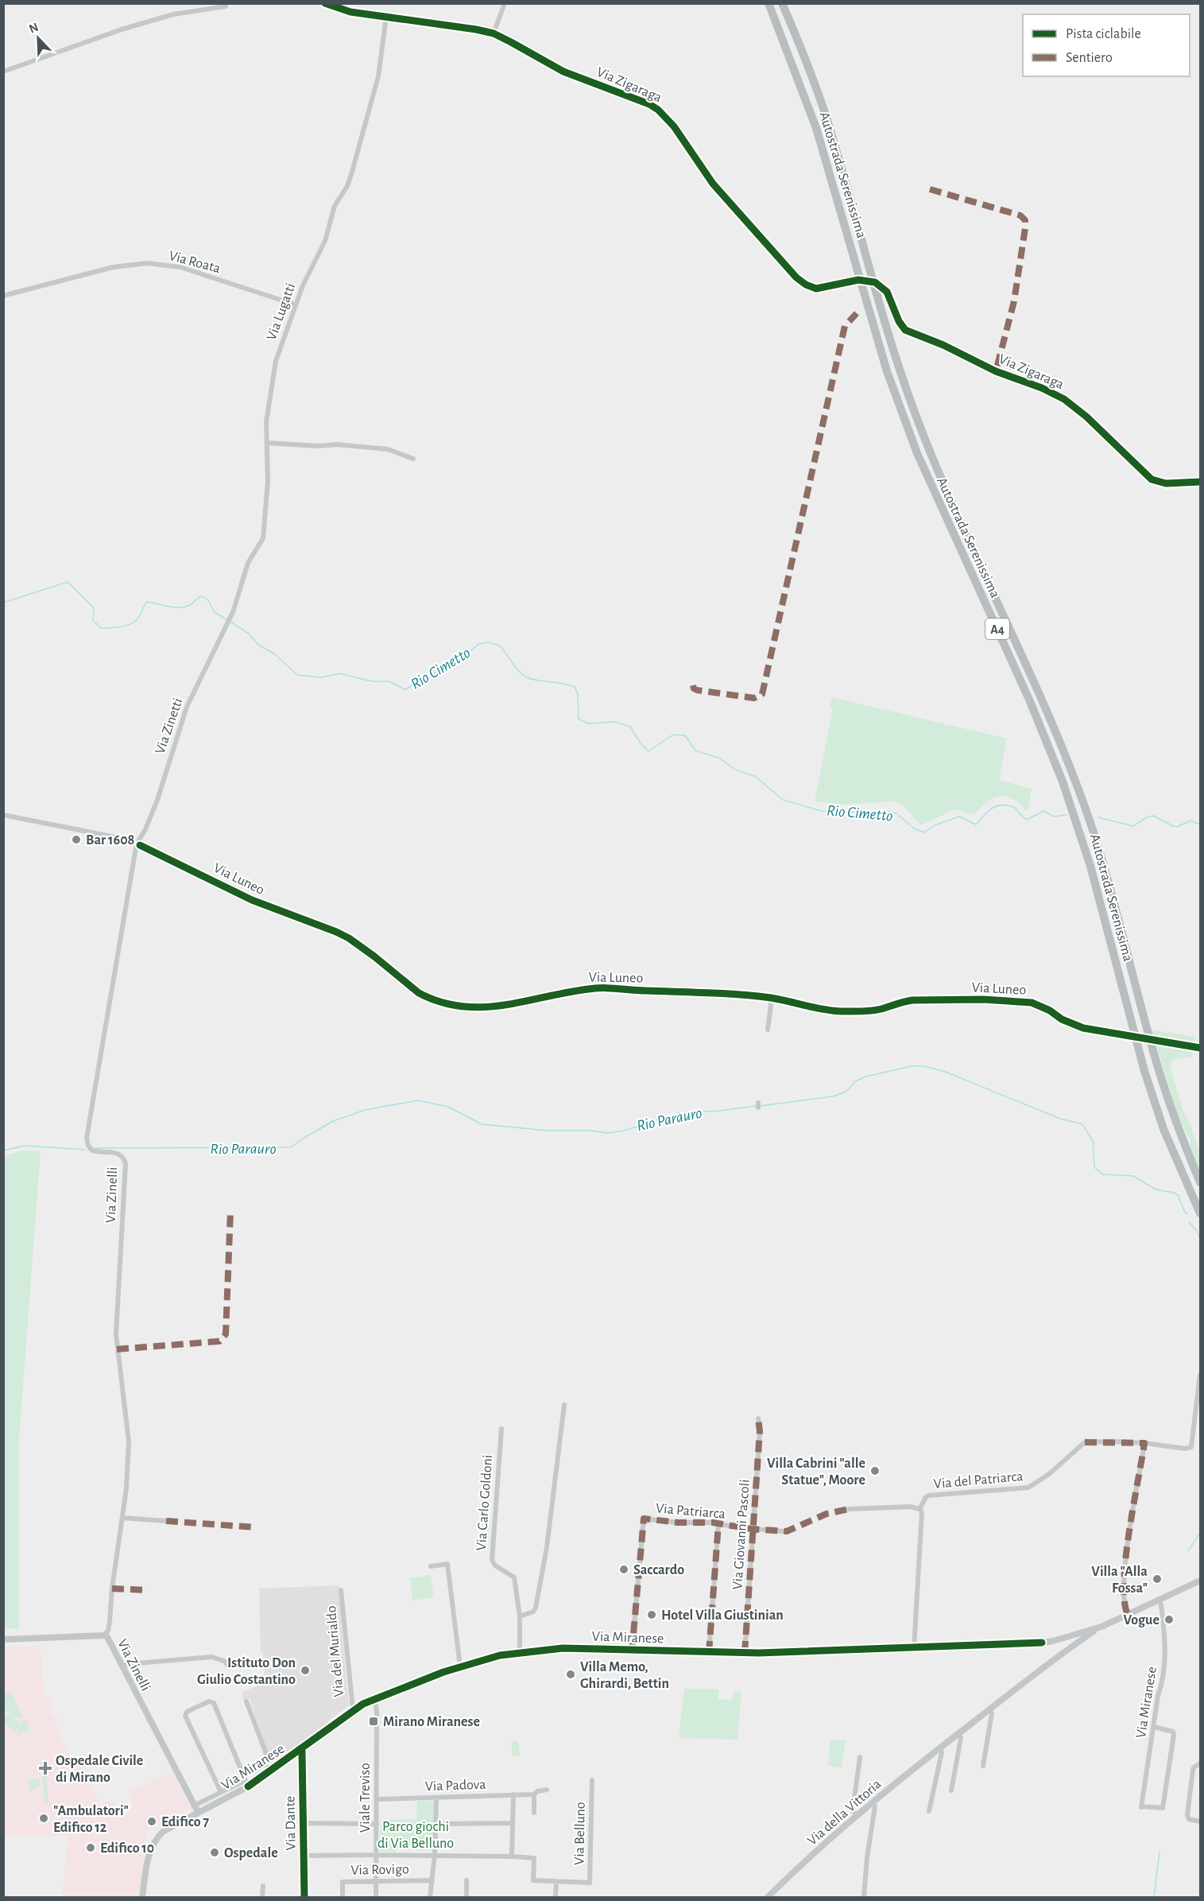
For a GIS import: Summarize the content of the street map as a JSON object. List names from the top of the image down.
{
  "streets": {
    "highway": ["Autostrada Serenissima", "A4"],
    "main road": ["Via Zinelli", "Via Miranese", "Via della Vittoria"],
    "street": [
      "Via Zigaraga",
      "Via Roata",
      "Via Lugatti",
      "Via Zinetti",
      "Via Luneo",
      "Via del Patriarca",
      "Via Carlo Goldoni",
      "Via Patriarca",
      "Via Giovanni Pascoli",
      "Via del Murialdo",
      "Via Padova",
      "Viale Treviso",
      "Via Dante",
      "Via Belluno",
      "Via Rovigo"
    ]
  },
  "crossings": [
    ["Via Zigaraga", "Via Lugatti"],
    ["Via Roata", "Via Lugatti"],
    ["Via Lugatti", "Via Zinetti"],
    ["Via Zinetti", "Via Luneo"],
    ["Via Zinetti", "Via Zinelli"],
    ["Via Luneo", "Via Zinelli"],
    ["Via Zinelli", "Via Miranese"],
    ["Via Carlo Goldoni", "Via Miranese"],
    ["Via Patriarca", "Via Giovanni Pascoli"],
    ["Via Patriarca", "Via Miranese"],
    ["Via Giovanni Pascoli", "Via Miranese"],
    ["Via Miranese", "Via del Murialdo"],
    ["Via Miranese", "Viale Treviso"],
    ["Via Miranese", "Via della Vittoria"],
    ["Via Miranese", "Via Dante"],
    ["Via Padova", "Viale Treviso"],
    ["Viale Treviso", "Via Belluno"],
    ["Viale Treviso", "Via Rovigo"],
    ["Via Dante", "Via Belluno"]
  ],
  "water": ["Rio Cimetto", "Rio Parauro"],
  "parks": ["Parco giochi di Via Belluno"],
  "places": {
    "other": [
      "Bar 1608",
      "Villa Cabrini \"alle Statue\", Moore",
      "Saccardo",
      "Villa \"Alla Fossa\"",
      "Hotel Villa Giustinian",
      "Vogue",
      "Istituto Don Giulio Costantino",
      "Villa Memo, Ghirardi, Bettin",
      "\"Ambulatori\" Edifico 12",
      "Edifico 7",
      "Edifico 10",
      "Ospedale"
    ],
    "transit": ["Mirano Miranese"],
    "health": ["Ospedale Civile di Mirano"]
  },
  "legend": ["Pista ciclabile", "Sentiero"],
  "north": "top left"
}
